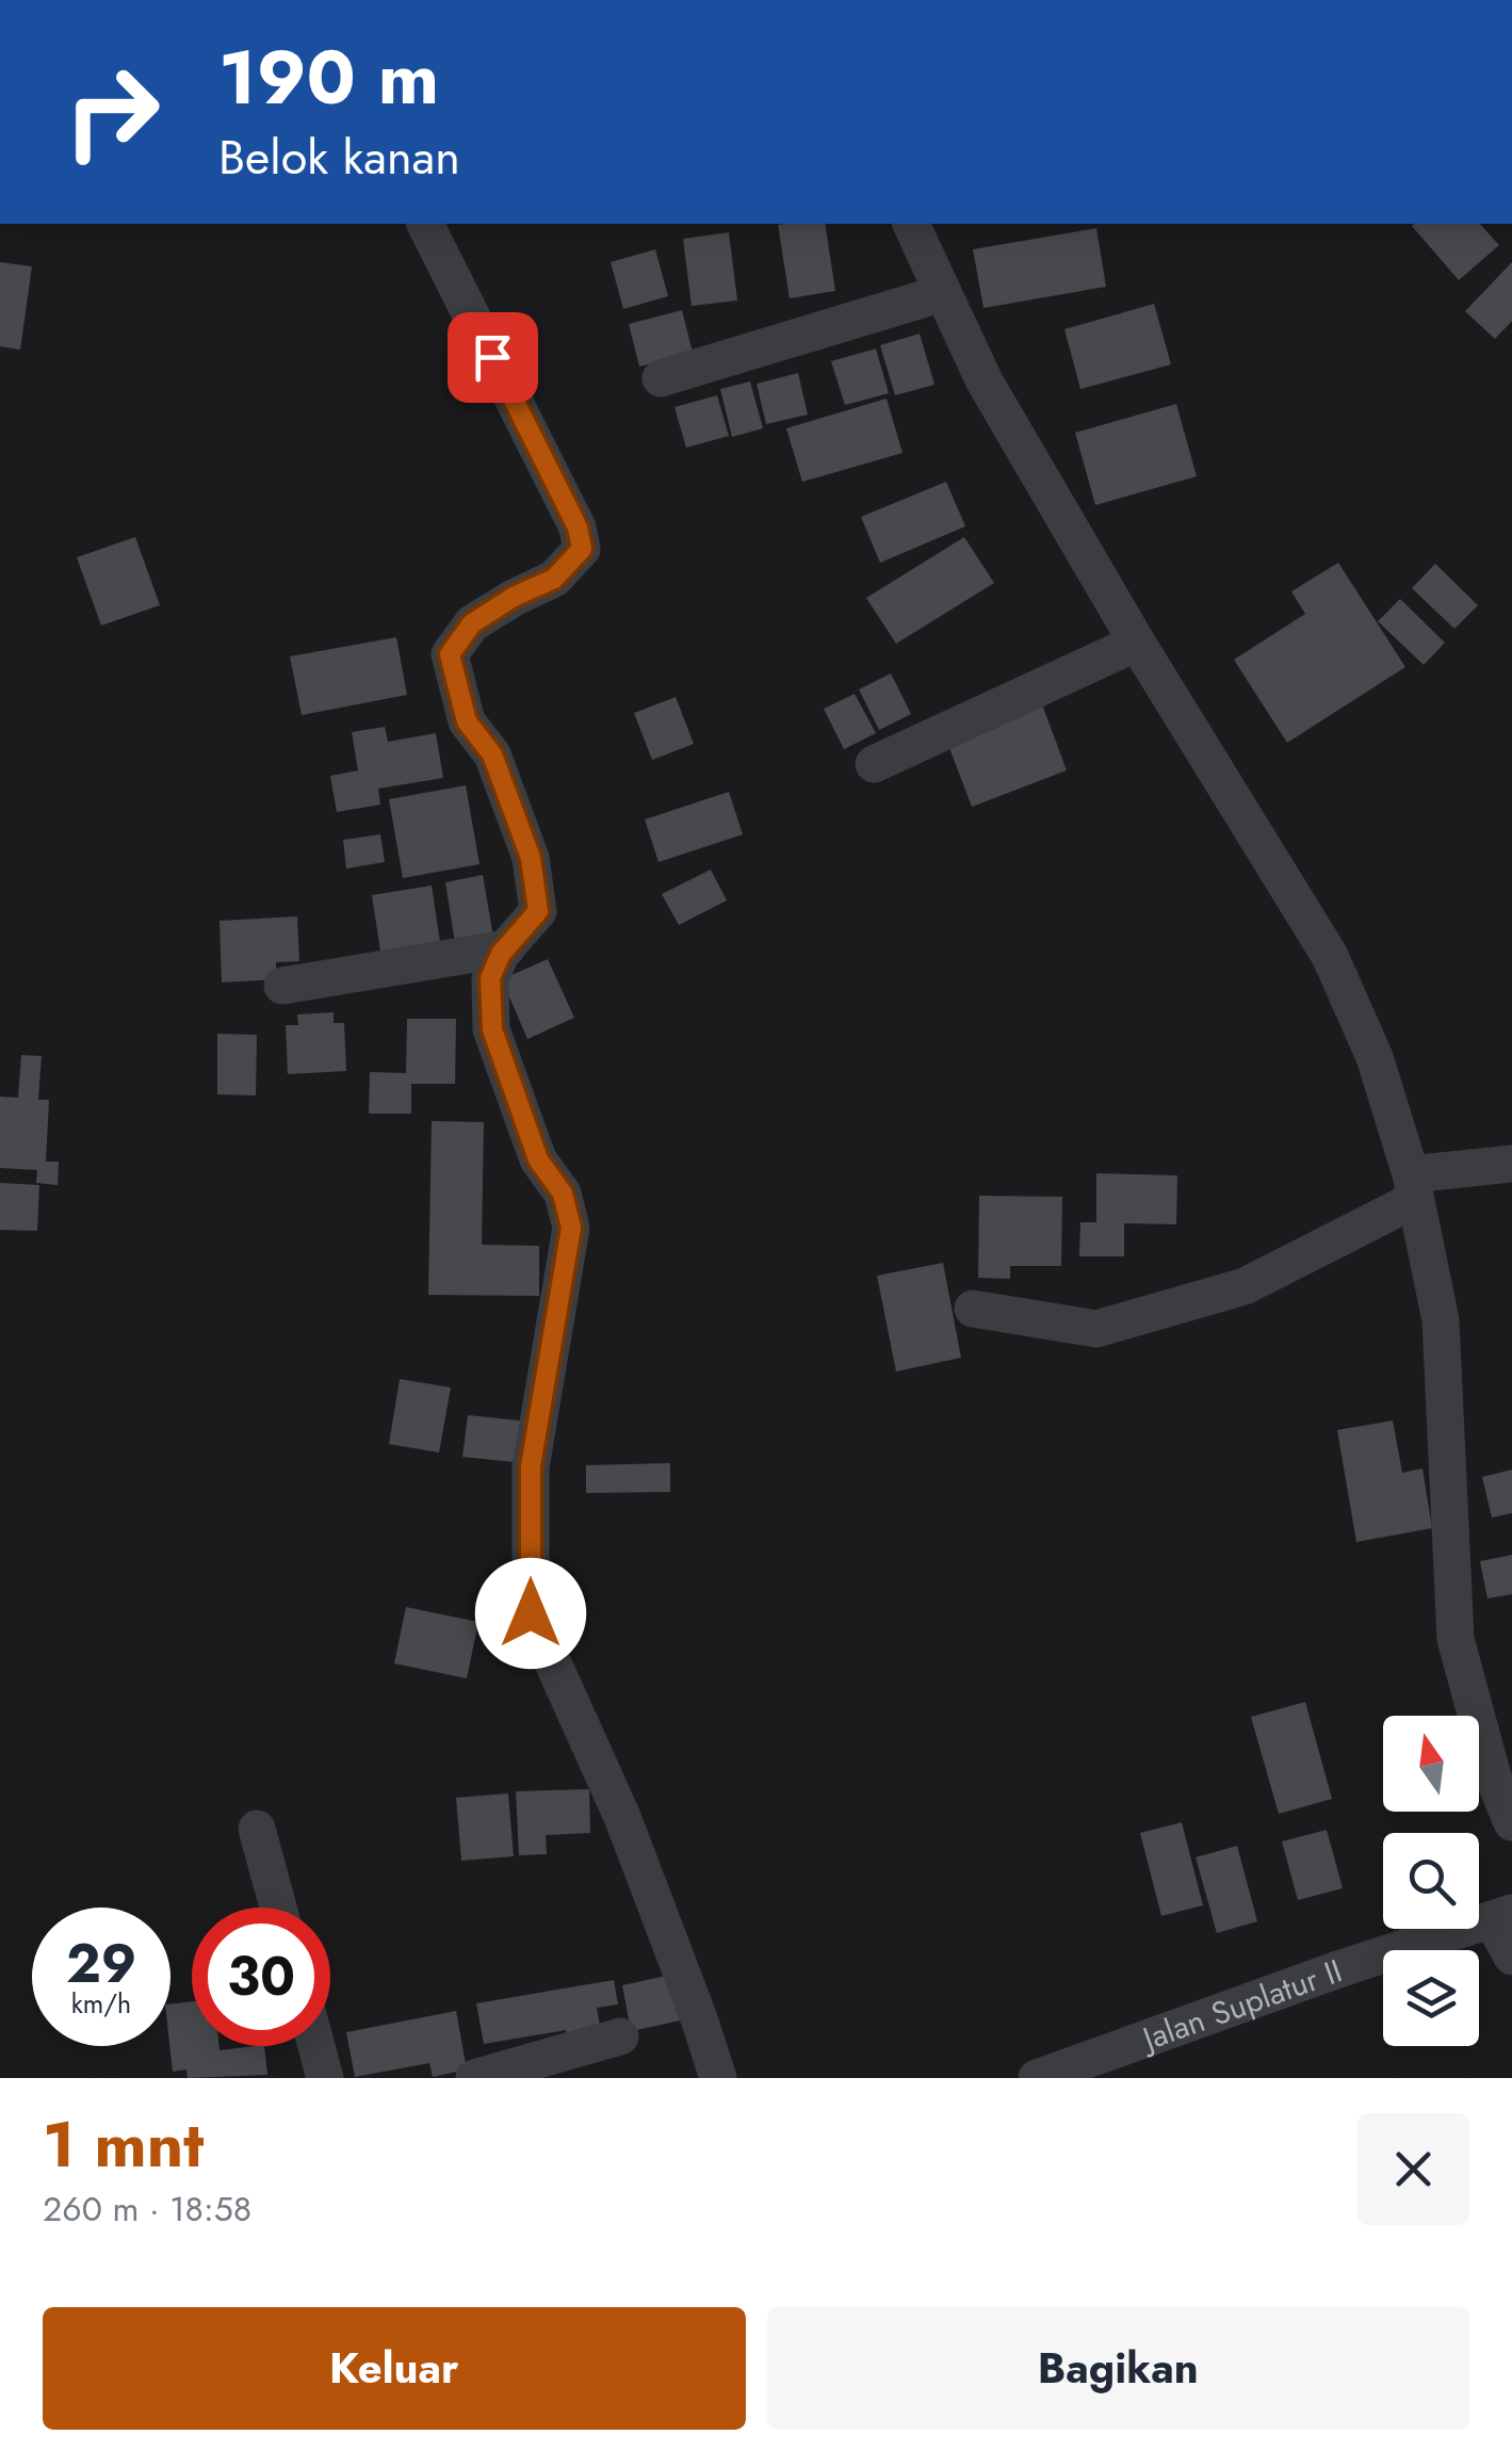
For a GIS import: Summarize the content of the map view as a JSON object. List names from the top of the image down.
{
  "streets": {
    "street": ["Jalan Suplatur II"]
  },
  "north": "top",
  "page": {
    "turn": ["190 m", "Belok kanan"],
    "speed": "29 km/h",
    "limit": "30",
    "heading": ["1 mnt", "260 m · 18:58"],
    "buttons": ["Keluar", "Bagikan"]
  }
}
